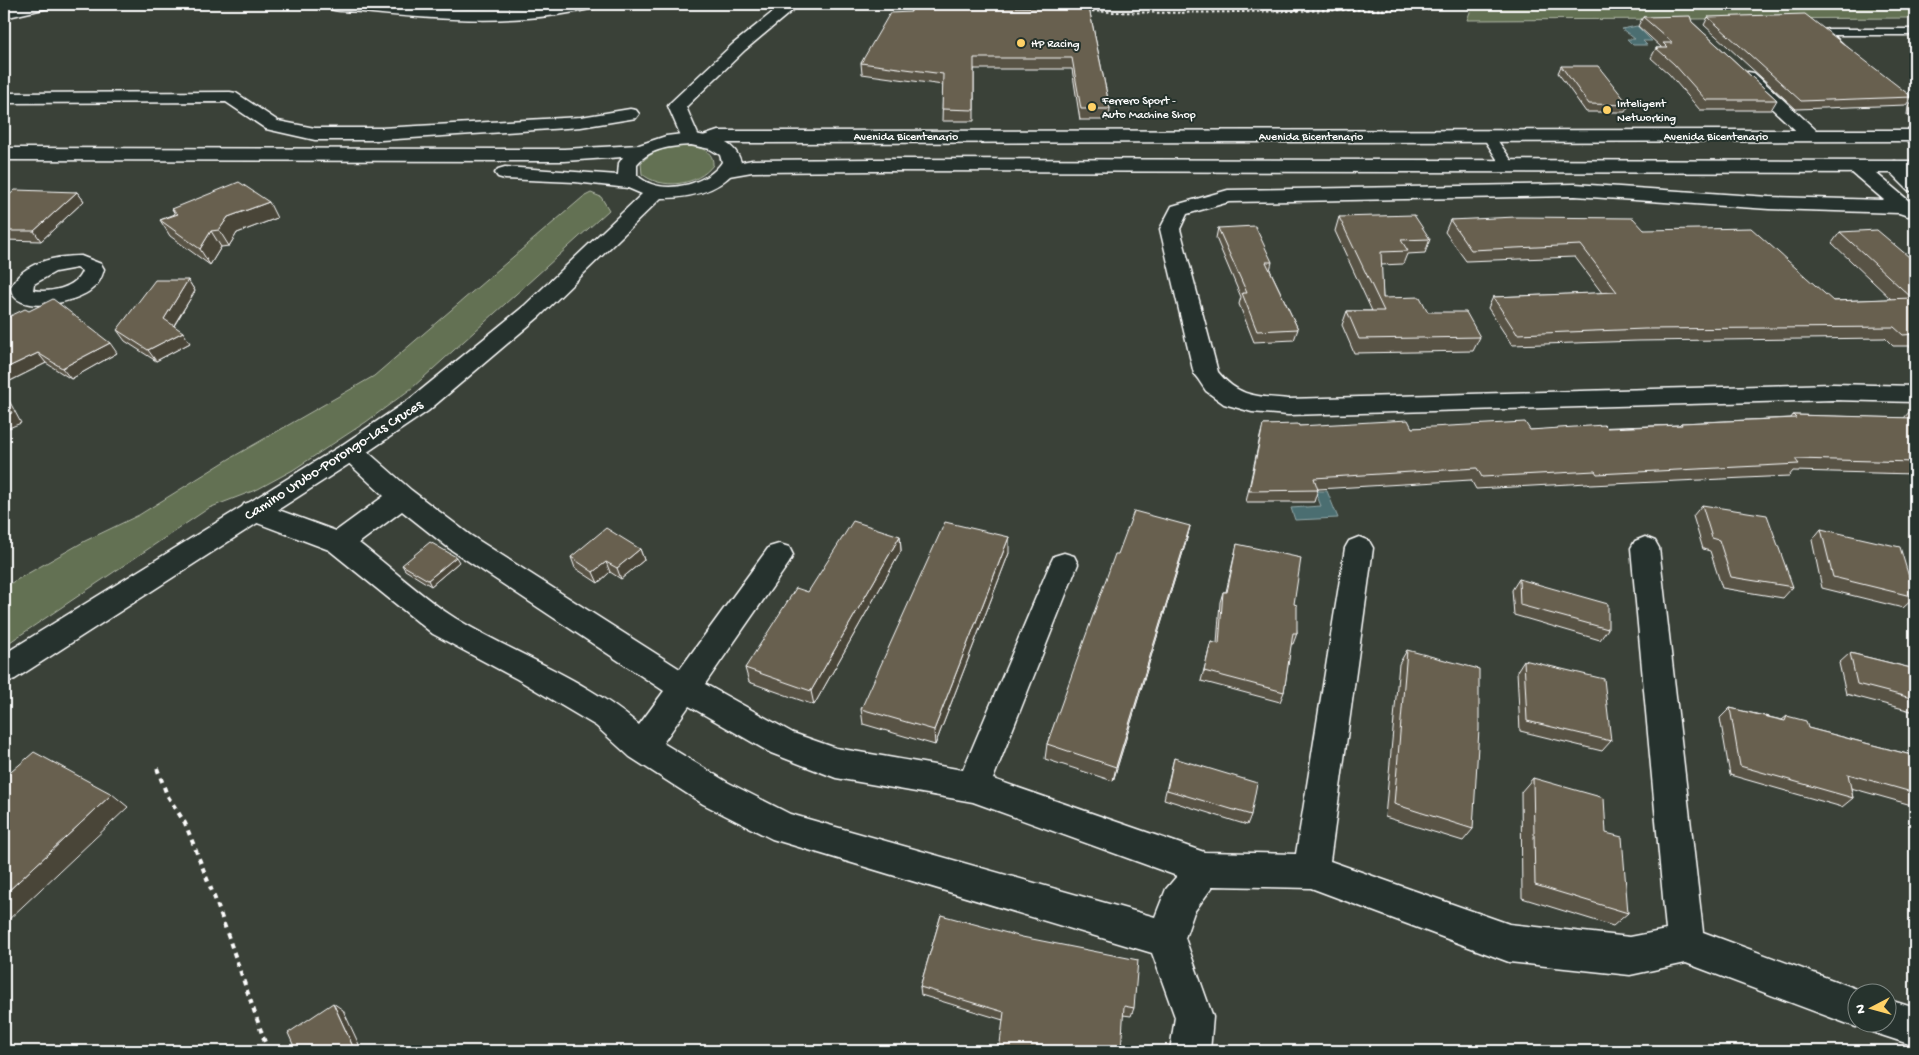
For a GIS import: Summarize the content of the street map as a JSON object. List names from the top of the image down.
{
  "streets": {
    "street": ["Avenida Bicentenario", "Camino Urubo-Porongo-Las Cruces"]
  },
  "places": ["HP Racing", "Ferrero Sport - Auto Machine Shop", "Inteligent Networking"],
  "north": "left"
}
